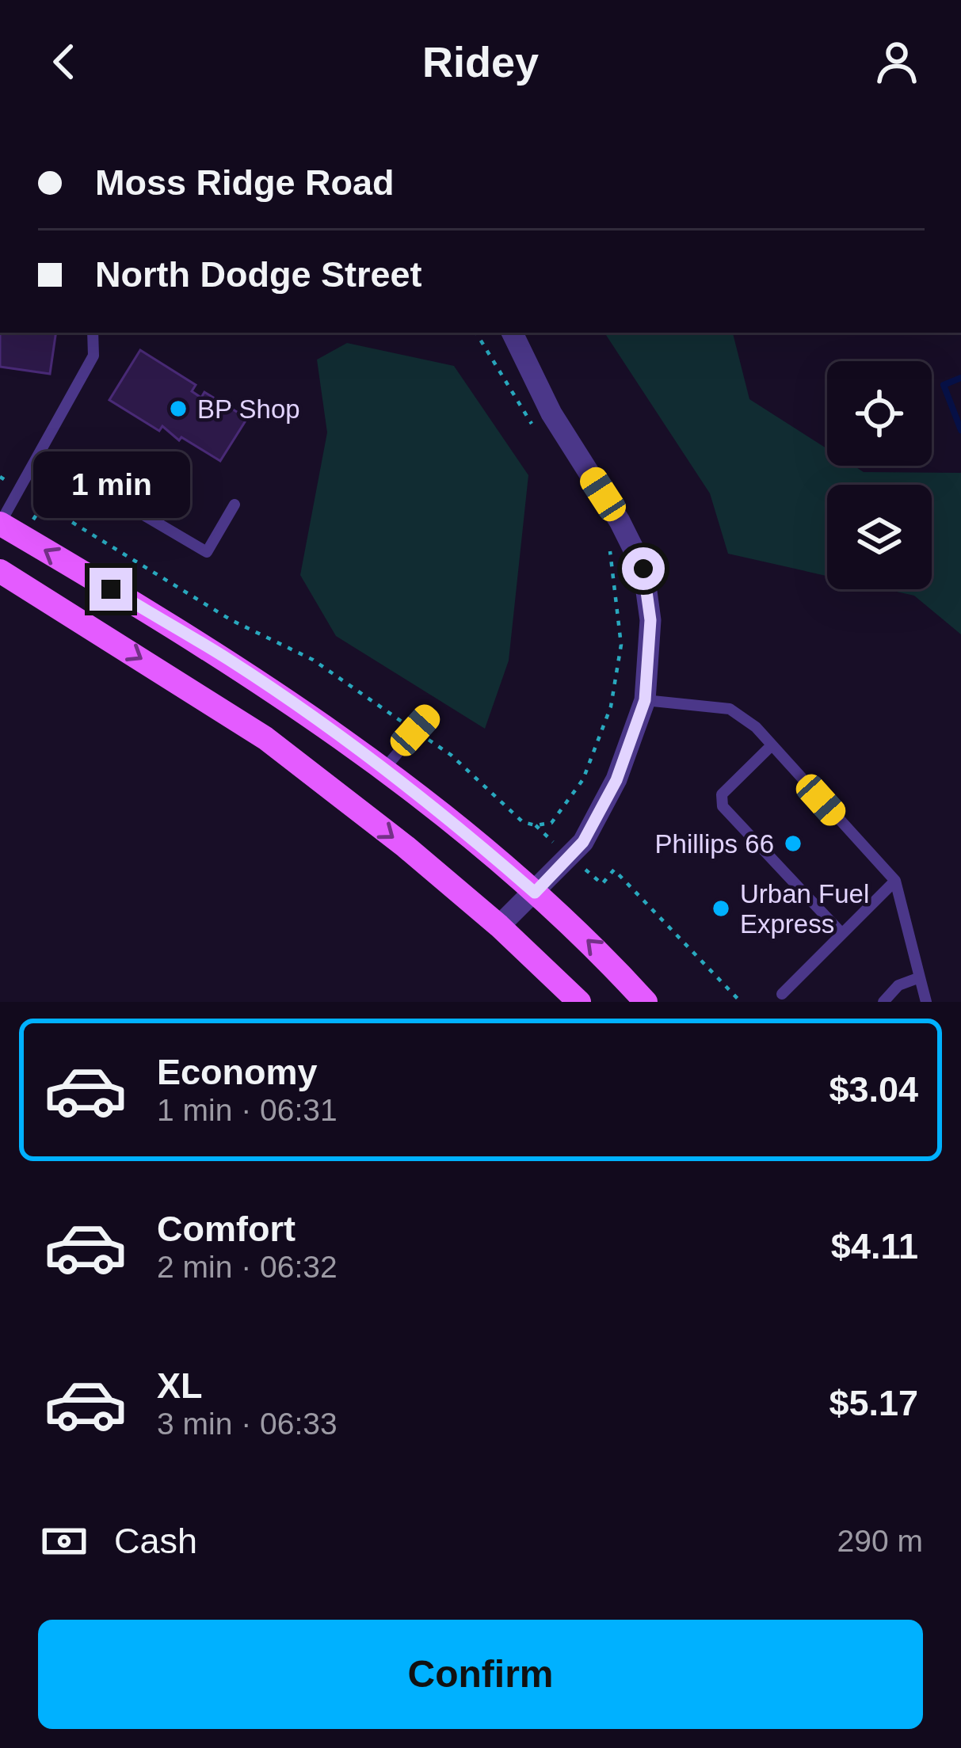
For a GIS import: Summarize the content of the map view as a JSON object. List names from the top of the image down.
{
  "places": ["BP Shop", "Phillips 66", "Urban Fuel Express"],
  "page": {
    "header": "Ridey",
    "banner": ["Moss Ridge Road", "North Dodge Street"],
    "bubble": "1 min",
    "list": [
      {
        "name": "Economy",
        "note": "1 min · 06:31",
        "value": "$3.04"
      },
      {
        "name": "Comfort",
        "note": "2 min · 06:32",
        "value": "$4.11"
      },
      {
        "name": "XL",
        "note": "3 min · 06:33",
        "value": "$5.17"
      }
    ],
    "pay": ["Cash", "290 m"],
    "buttons": "Confirm"
  }
}
